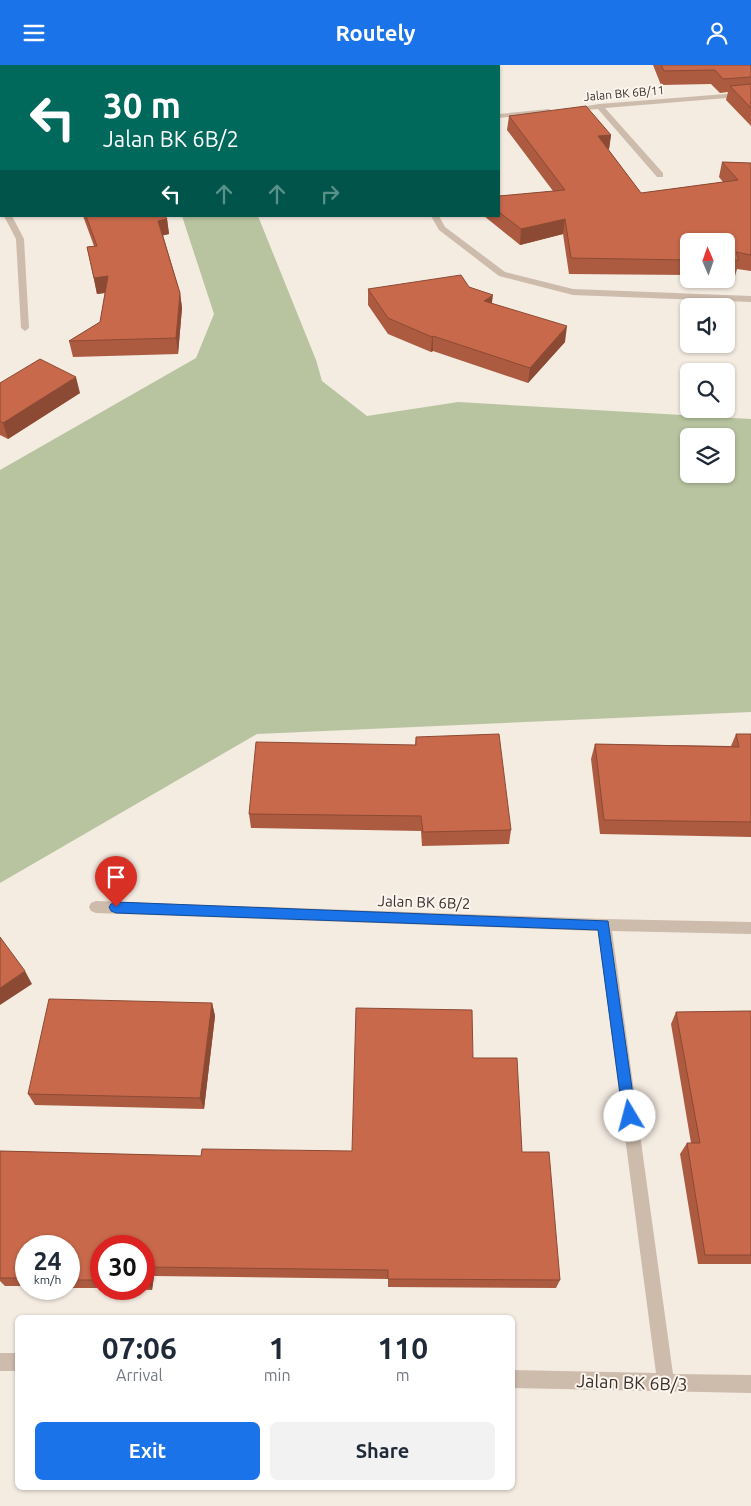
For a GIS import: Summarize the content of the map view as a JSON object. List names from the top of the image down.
{
  "streets": {
    "street": ["Jalan BK 6B/11", "Jalan BK 6B/2", "Jalan BK 6B/3"]
  },
  "north": "top",
  "page": {
    "header": "Routely",
    "turn": ["30 m", "Jalan BK 6B/2"],
    "speed": "24 km/h",
    "limit": "30",
    "eta": [
      "07:06",
      "Arrival",
      "1",
      "min",
      "110",
      "m"
    ],
    "buttons": ["Exit", "Share"]
  }
}
